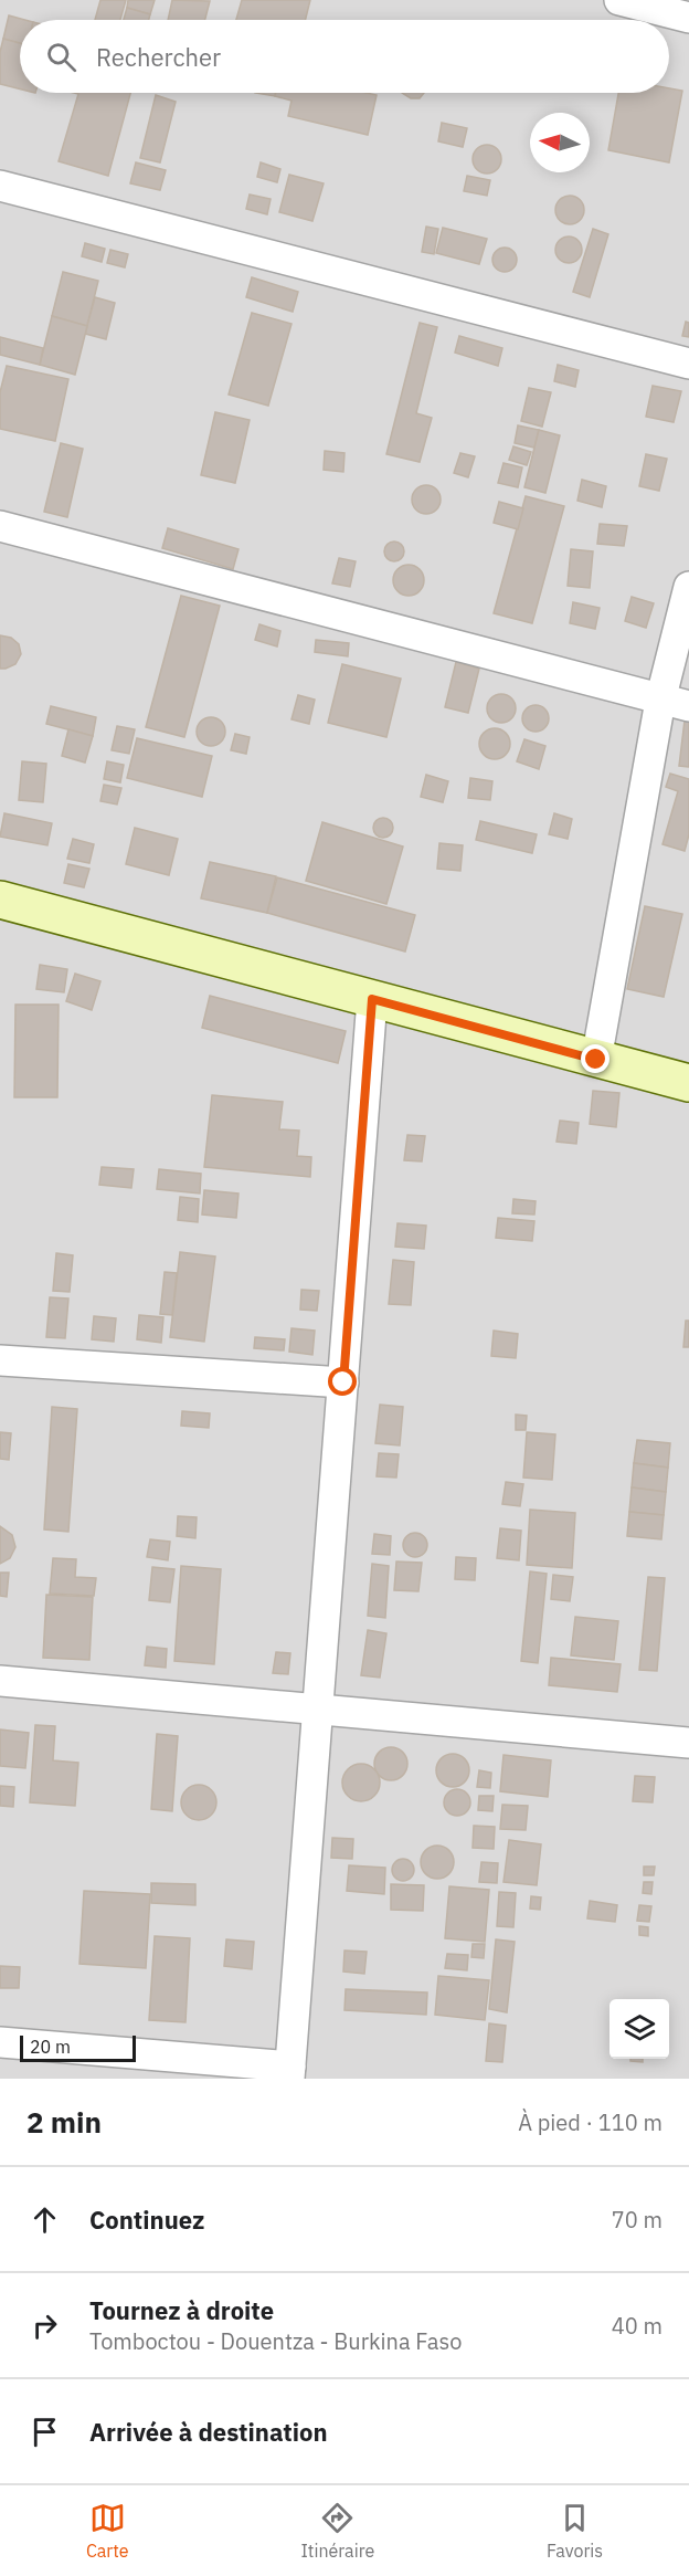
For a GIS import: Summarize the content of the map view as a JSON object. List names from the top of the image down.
{
  "scale_bar": "20 m",
  "north": "left",
  "page": {
    "search": "Rechercher",
    "scale": "20 m",
    "heading": ["2 min", "À pied · 110 m"],
    "list": [
      ["Continuez", "70 m"],
      ["Tournez à droite", "Tomboctou - Douentza - Burkina Faso", "40 m"],
      "Arrivée à destination"
    ],
    "nav": ["Carte", "Itinéraire", "Favoris"]
  }
}
